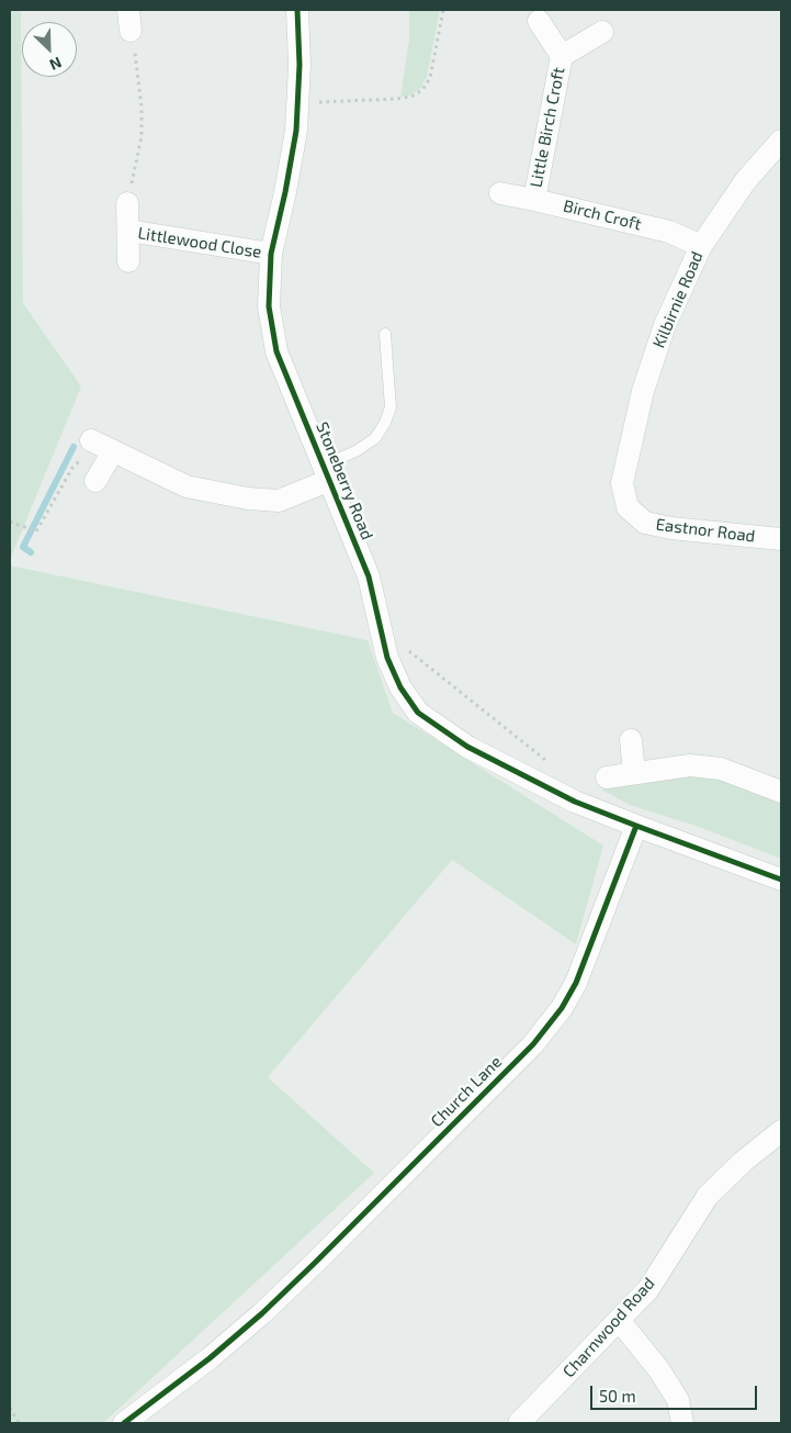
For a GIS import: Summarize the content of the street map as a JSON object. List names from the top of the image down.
{
  "streets": {
    "street": [
      "Little Birch Croft",
      "Birch Croft",
      "Littlewood Close",
      "Kilbirnie Road",
      "Stoneberry Road",
      "Eastnor Road",
      "Church Lane",
      "Charnwood Road"
    ]
  },
  "crossings": [
    ["Little Birch Croft", "Birch Croft"],
    ["Birch Croft", "Kilbirnie Road"],
    ["Littlewood Close", "Stoneberry Road"],
    ["Kilbirnie Road", "Eastnor Road"],
    ["Stoneberry Road", "Church Lane"]
  ],
  "scale_bar": "50 m",
  "north": "bottom right"
}
